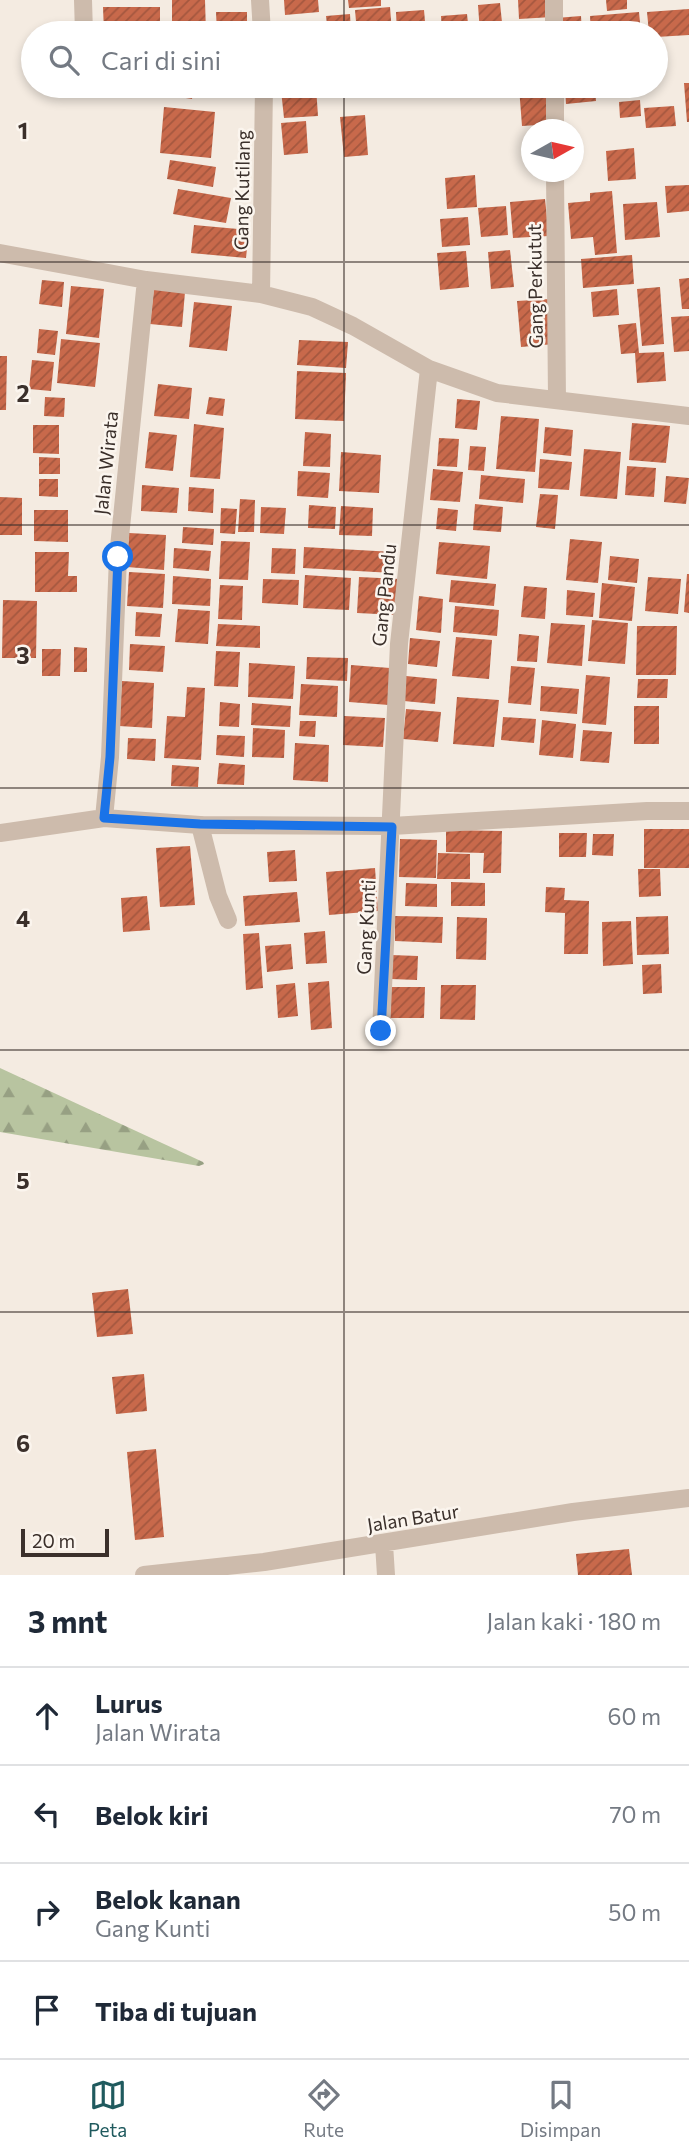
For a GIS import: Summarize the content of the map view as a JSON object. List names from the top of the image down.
{
  "streets": {
    "street": [
      "Gang Kutilang",
      "Gang Perkutut",
      "Jalan Wirata",
      "Gang Pandu",
      "Gang Kunti",
      "Jalan Batur"
    ]
  },
  "crossings": [
    ["Gang Pandu", "Gang Kunti"]
  ],
  "scale_bar": "20 m",
  "north": "right",
  "page": {
    "search": "Cari di sini",
    "scale": "20 m",
    "heading": ["3 mnt", "Jalan kaki · 180 m"],
    "list": [
      ["Lurus", "Jalan Wirata", "60 m"],
      ["Belok kiri", "70 m"],
      ["Belok kanan", "Gang Kunti", "50 m"],
      "Tiba di tujuan"
    ],
    "nav": ["Peta", "Rute", "Disimpan"]
  },
  "grid": {
    "rows": [
      "1",
      "2",
      "3",
      "4",
      "5",
      "6"
    ]
  }
}
